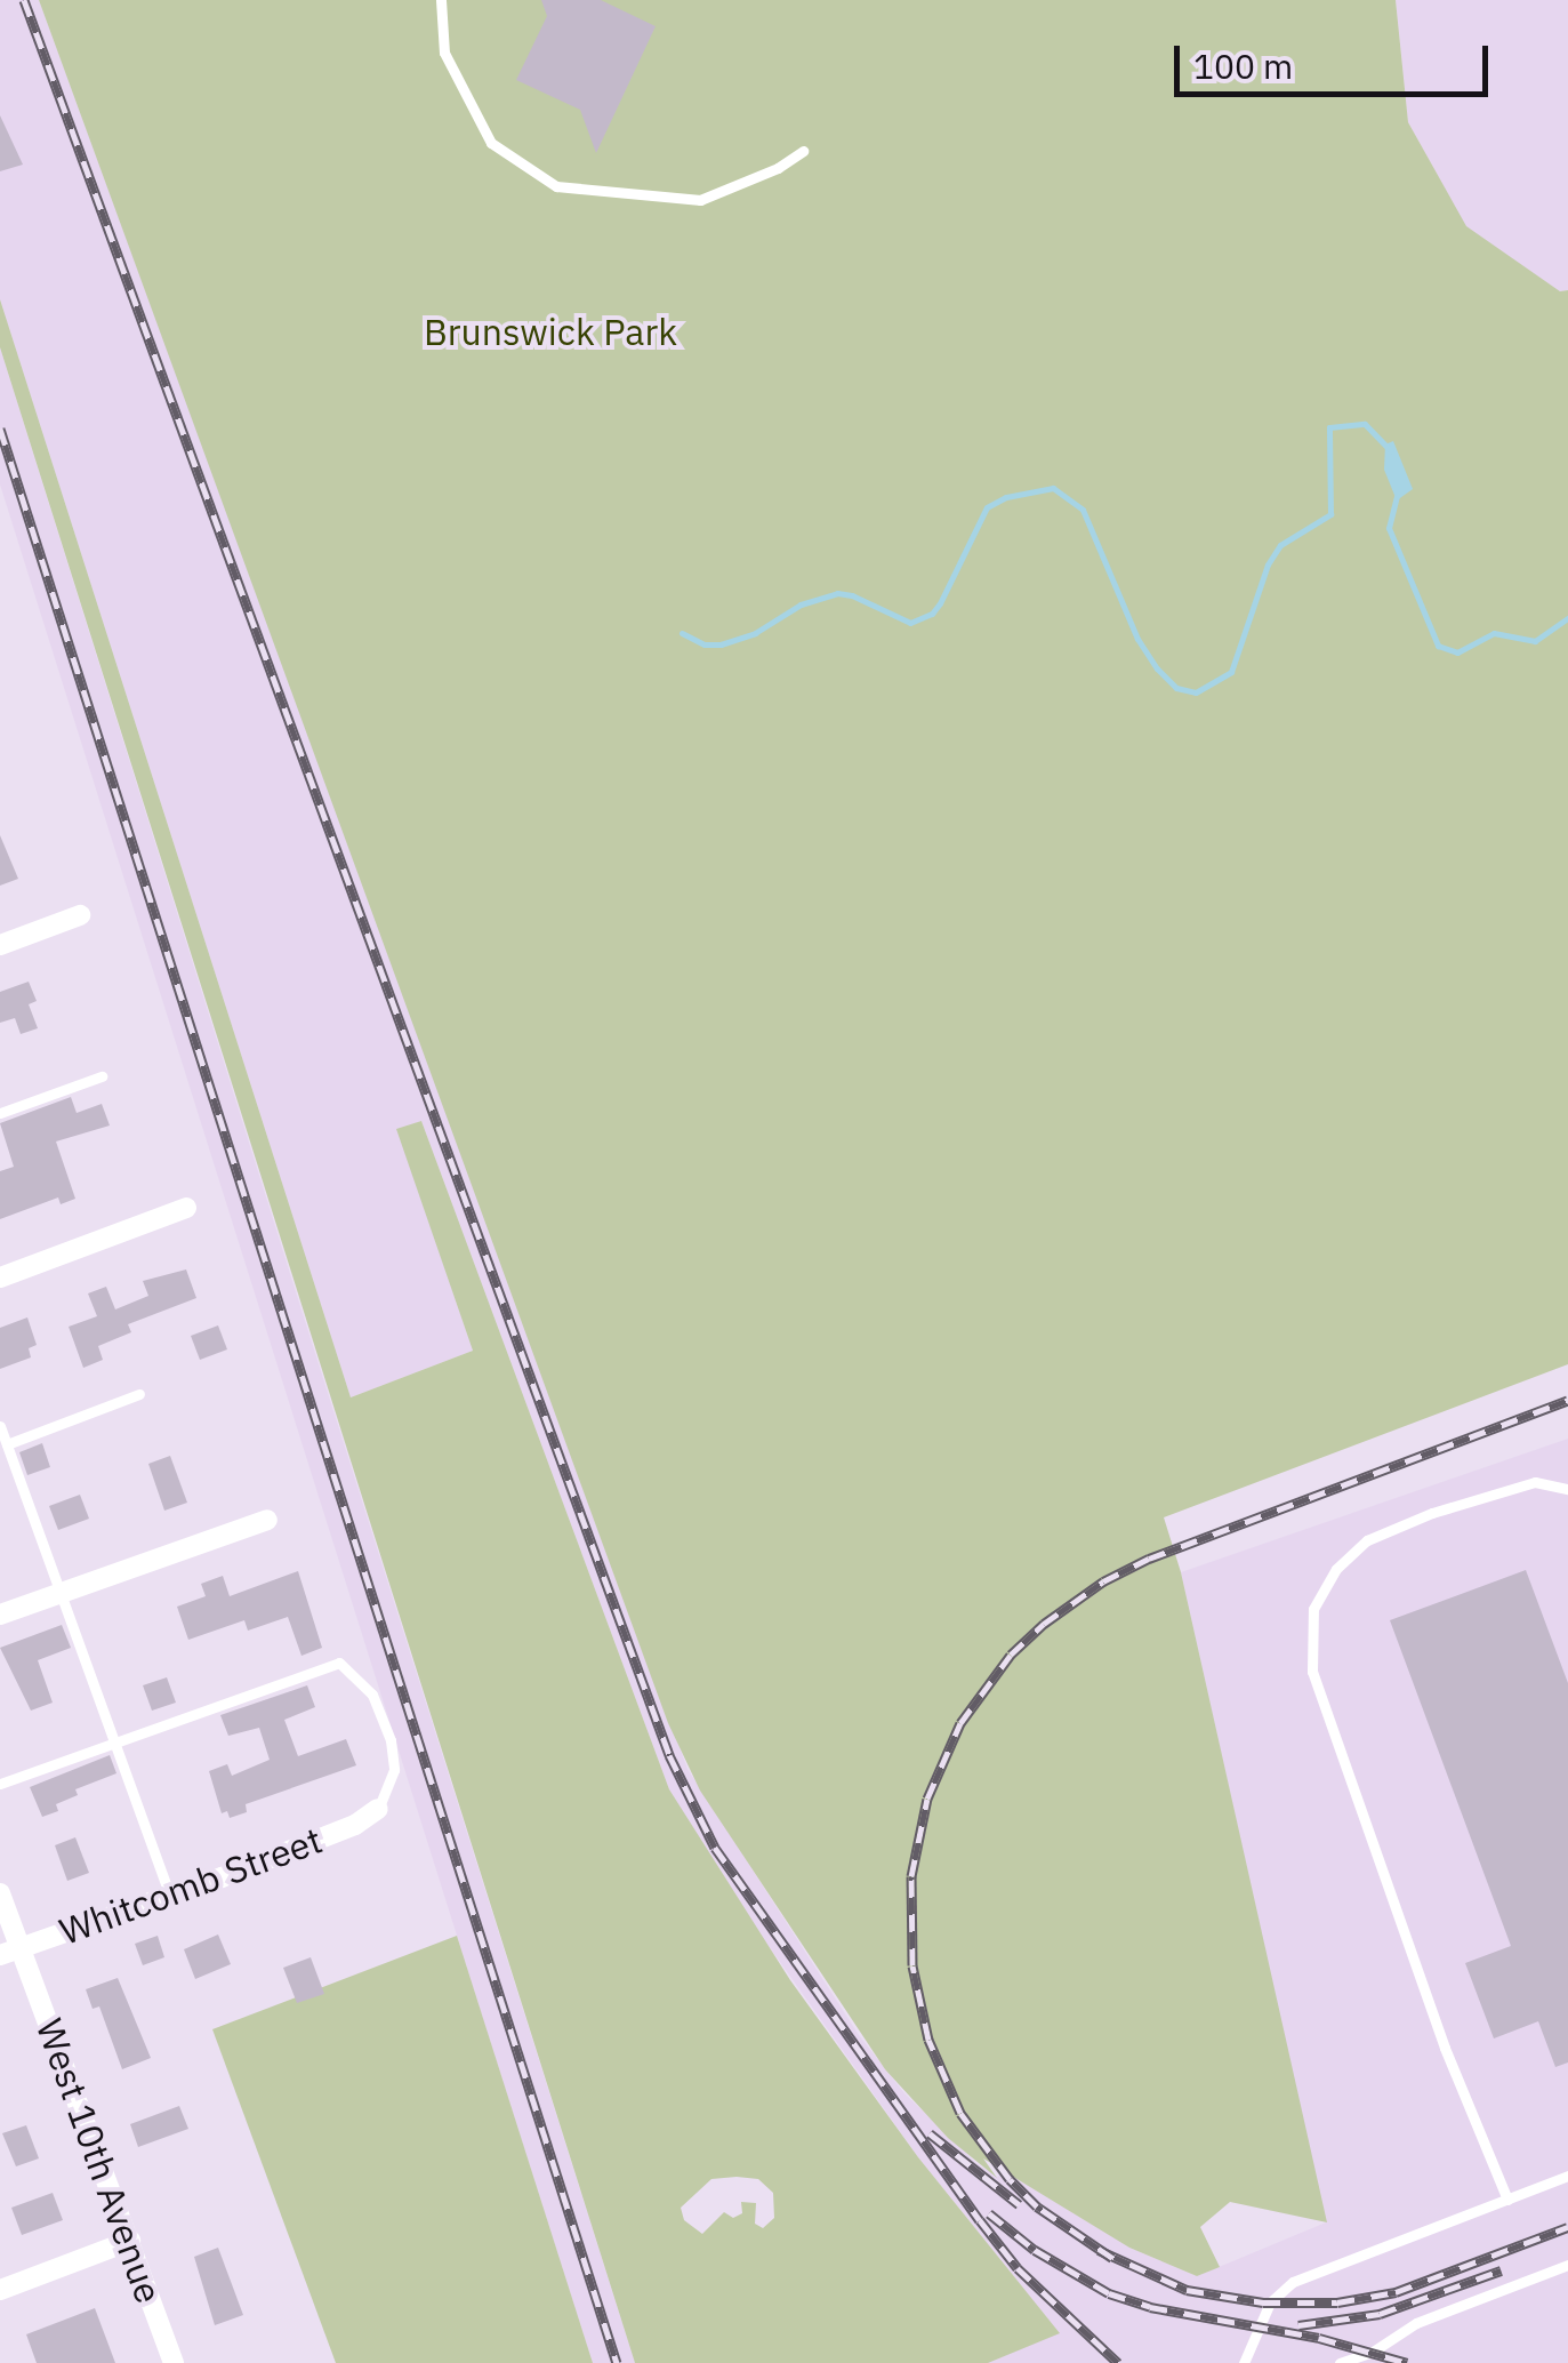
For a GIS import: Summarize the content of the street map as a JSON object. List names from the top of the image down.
{
  "streets": {
    "street": ["Whitcomb Street", "West 10th Avenue"]
  },
  "crossings": [
    ["Whitcomb Street", "West 10th Avenue"]
  ],
  "parks": ["Brunswick Park"],
  "scale_bar": "100 m"
}
